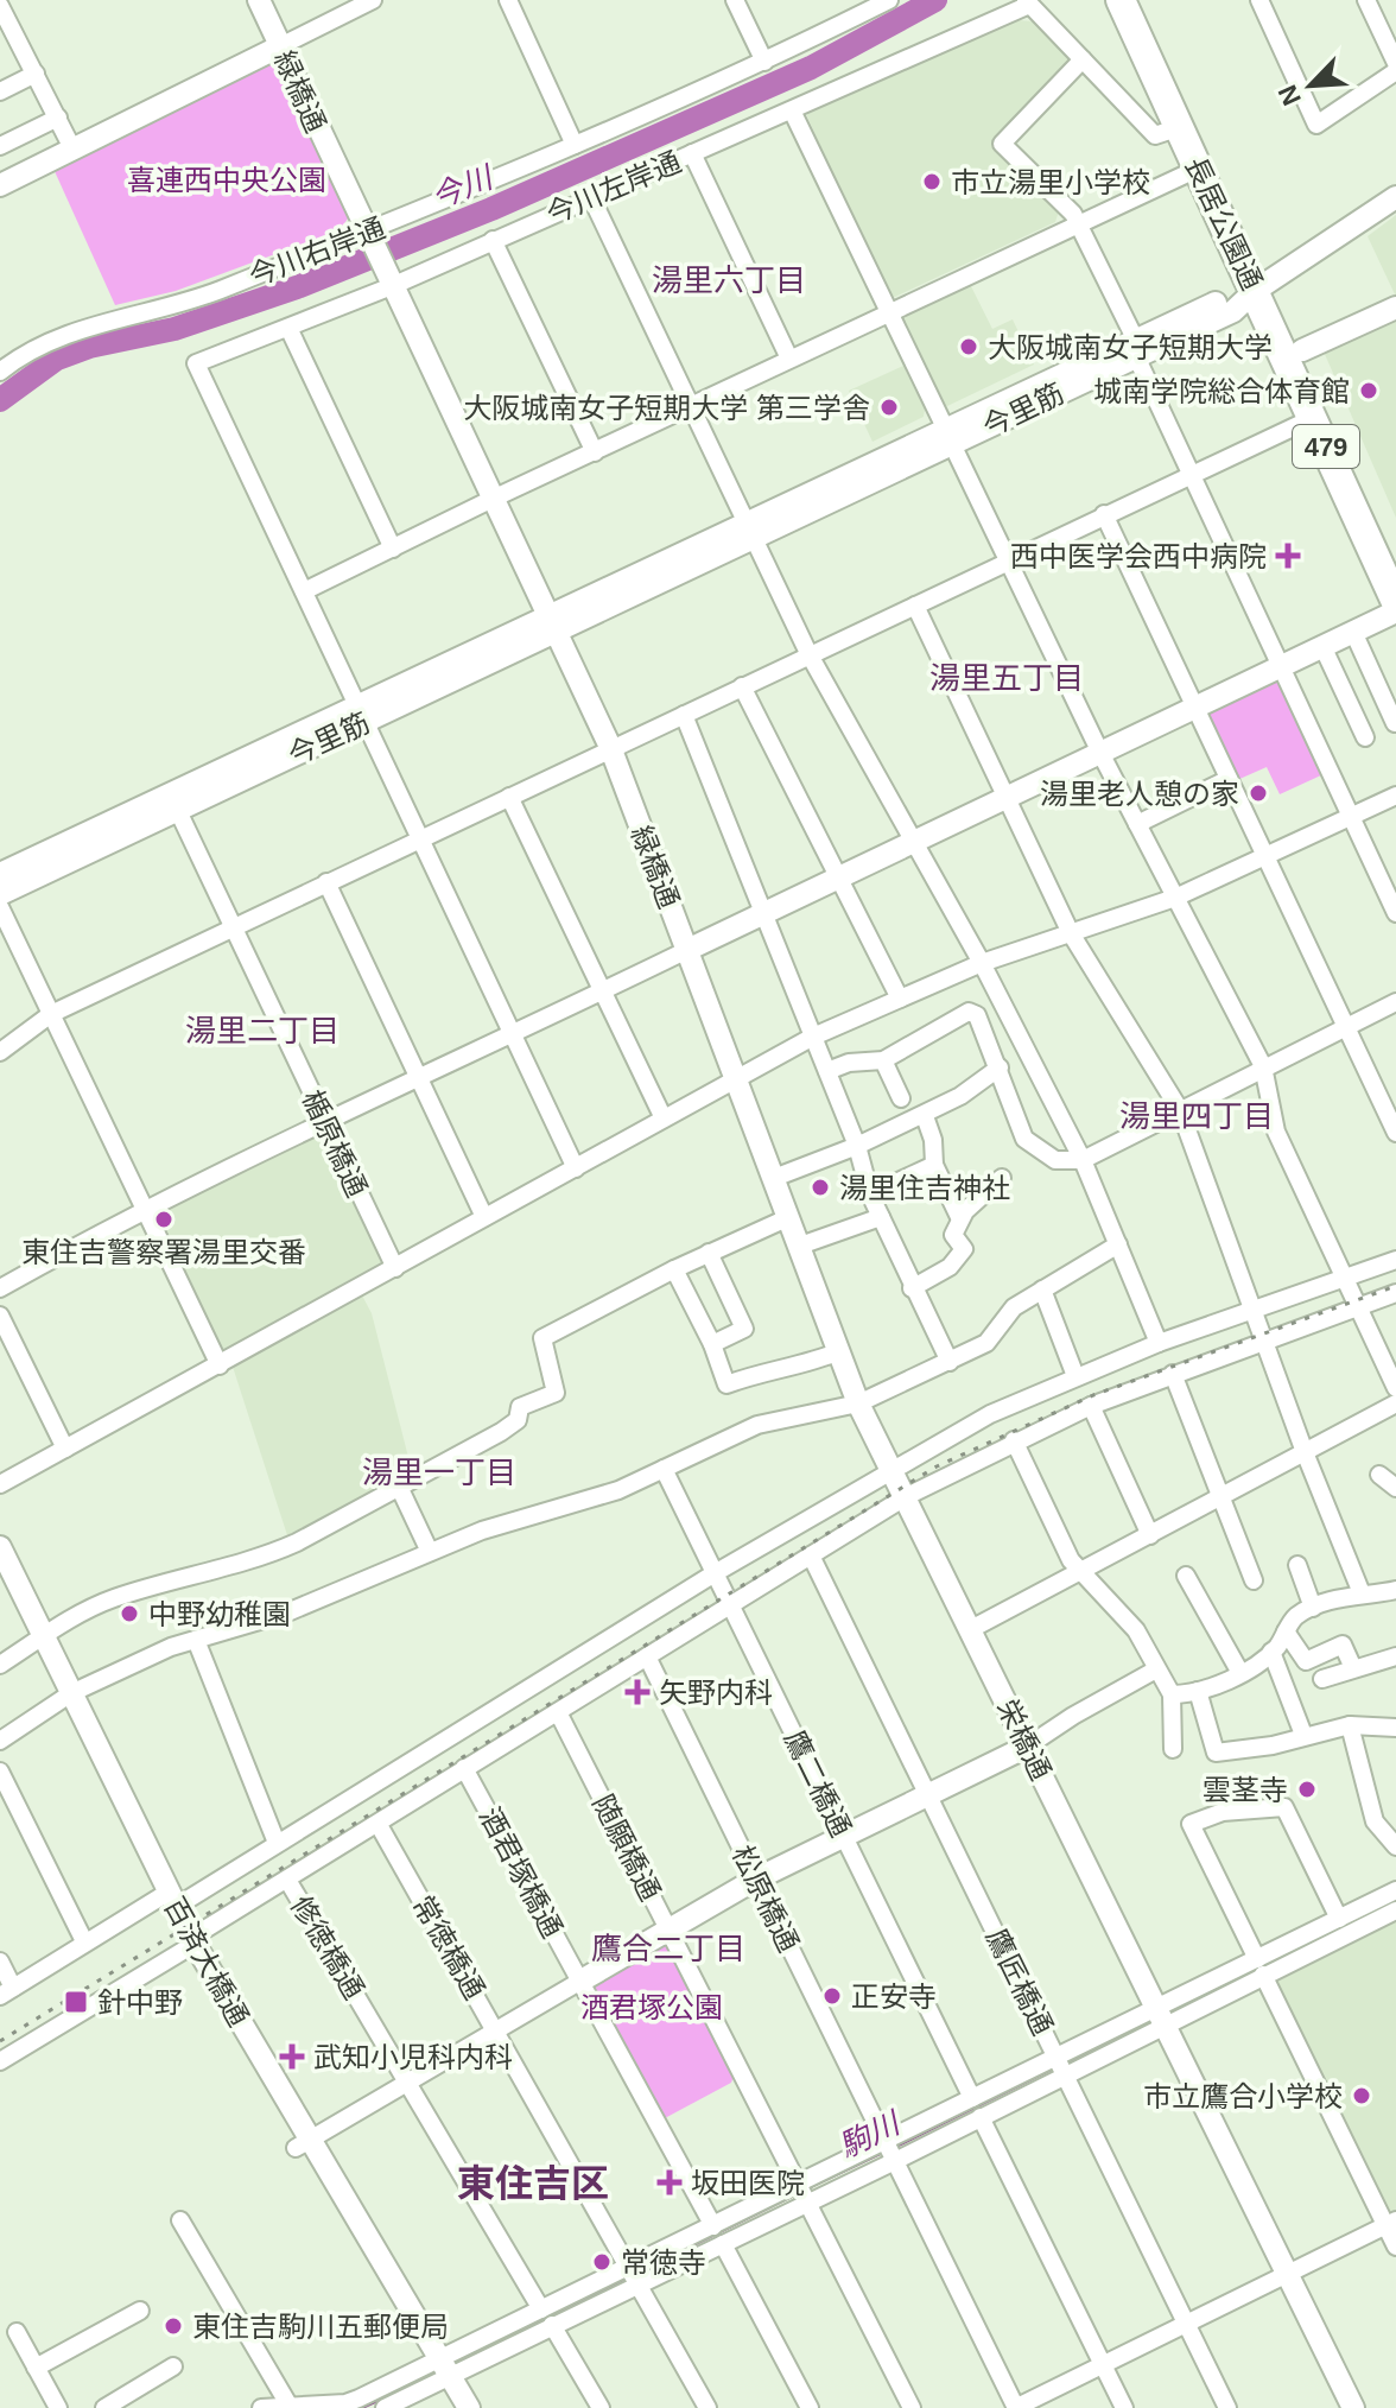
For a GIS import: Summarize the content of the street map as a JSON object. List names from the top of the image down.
{
  "streets": {
    "highway": ["長居公園通", "479"],
    "street": [
      "緑橋通",
      "今川左岸通",
      "今川右岸通",
      "今里筋",
      "楯原橋通",
      "栄橋通",
      "鷹二橋通",
      "随願橋通",
      "酒君塚橋通",
      "松原橋通",
      "修徳橋通",
      "常徳橋通",
      "百済大橋通",
      "鷹匠橋通"
    ]
  },
  "crossings": [
    ["緑橋通", "今川左岸通"],
    ["緑橋通", "今川右岸通"],
    ["緑橋通", "今里筋"],
    ["緑橋通", "栄橋通"],
    ["長居公園通", "今里筋"],
    ["今里筋", "楯原橋通"]
  ],
  "districts": [
    "湯里六丁目",
    "湯里五丁目",
    "湯里二丁目",
    "湯里四丁目",
    "湯里一丁目",
    "鷹合二丁目",
    "東住吉区"
  ],
  "water": ["今川", "駒川"],
  "parks": ["喜連西中央公園", "酒君塚公園"],
  "places": {
    "other": [
      "市立湯里小学校",
      "大阪城南女子短期大学",
      "城南学院総合体育館",
      "大阪城南女子短期大学 第三学舎",
      "湯里老人憩の家",
      "湯里住吉神社",
      "東住吉警察署湯里交番",
      "中野幼稚園",
      "雲茎寺",
      "正安寺",
      "市立鷹合小学校",
      "常徳寺",
      "東住吉駒川五郵便局"
    ],
    "health": [
      "西中医学会西中病院",
      "矢野内科",
      "武知小児科内科",
      "坂田医院"
    ],
    "transit": ["針中野"]
  },
  "north": "bottom left"
}
